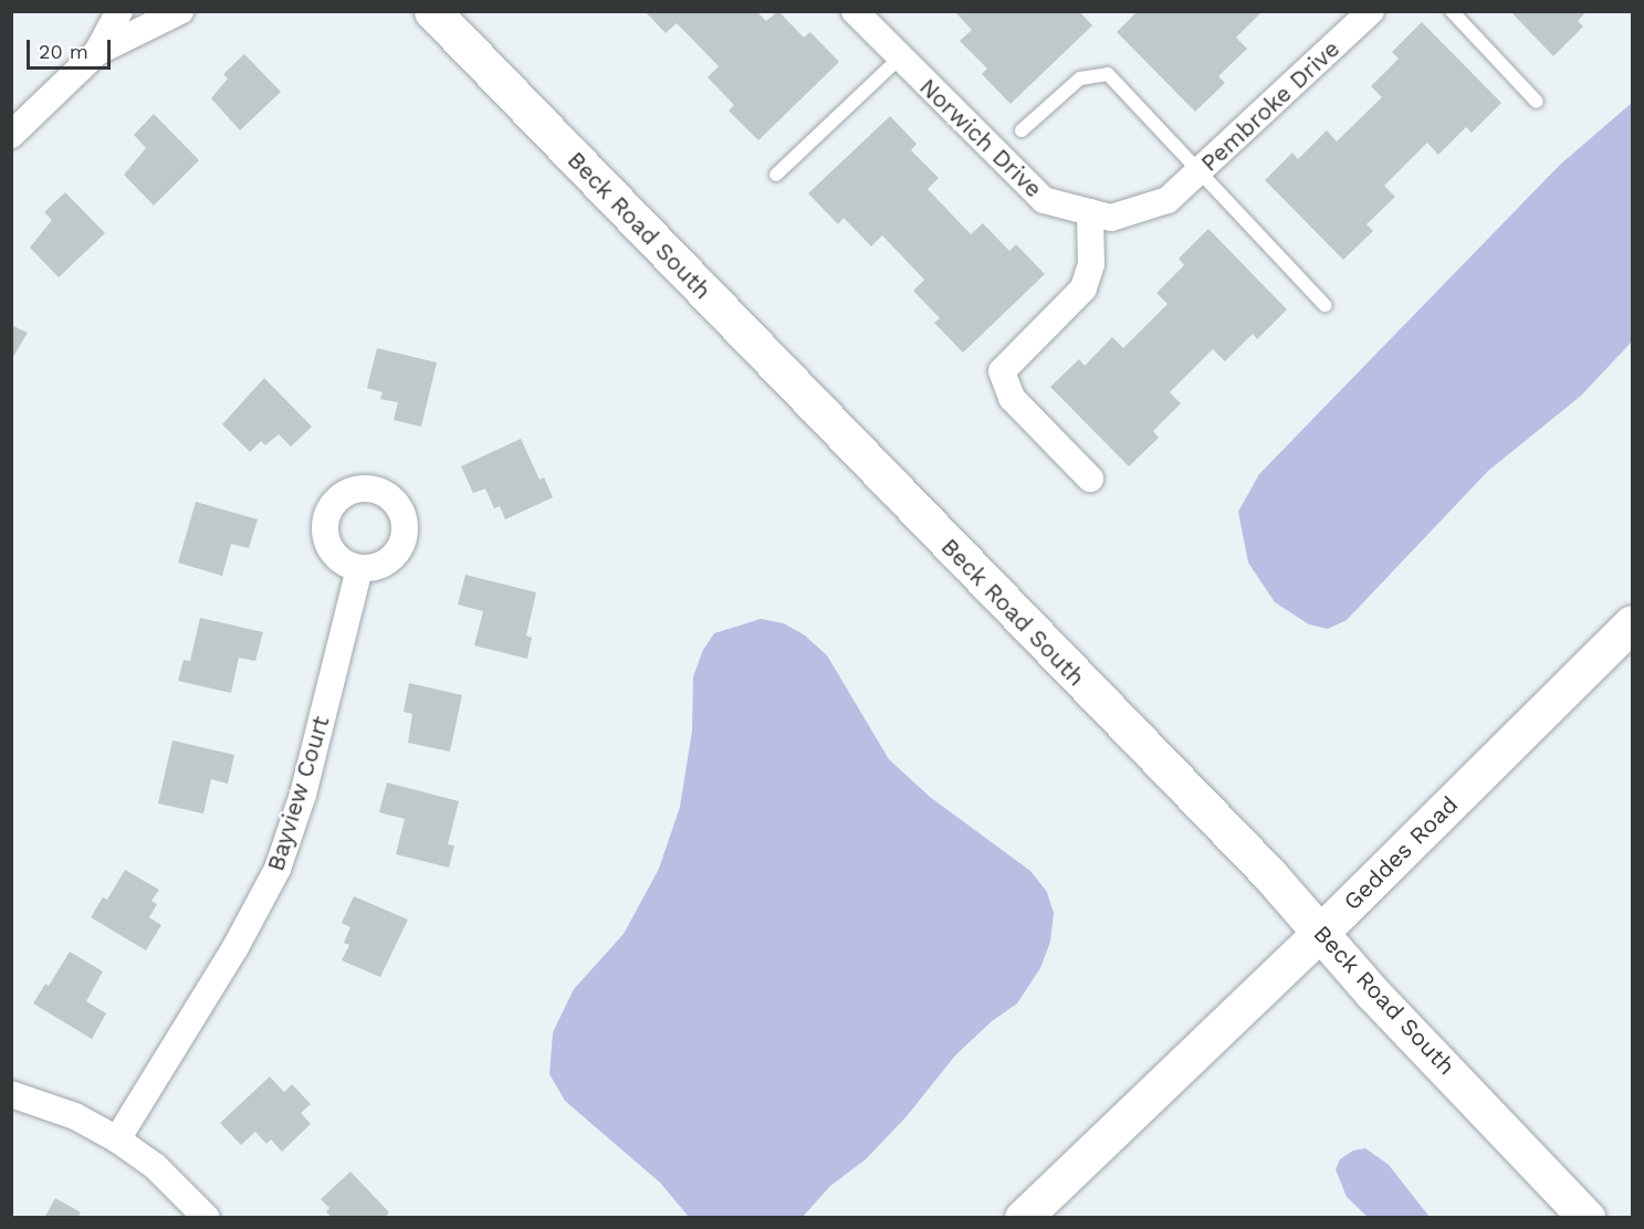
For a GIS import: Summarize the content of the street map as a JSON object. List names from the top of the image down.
{
  "streets": {
    "main road": ["Beck Road South", "Geddes Road"],
    "street": ["Pembroke Drive", "Norwich Drive", "Bayview Court"]
  },
  "crossings": [
    ["Pembroke Drive", "Norwich Drive"],
    ["Beck Road South", "Geddes Road"]
  ],
  "scale_bar": "20 m"
}
